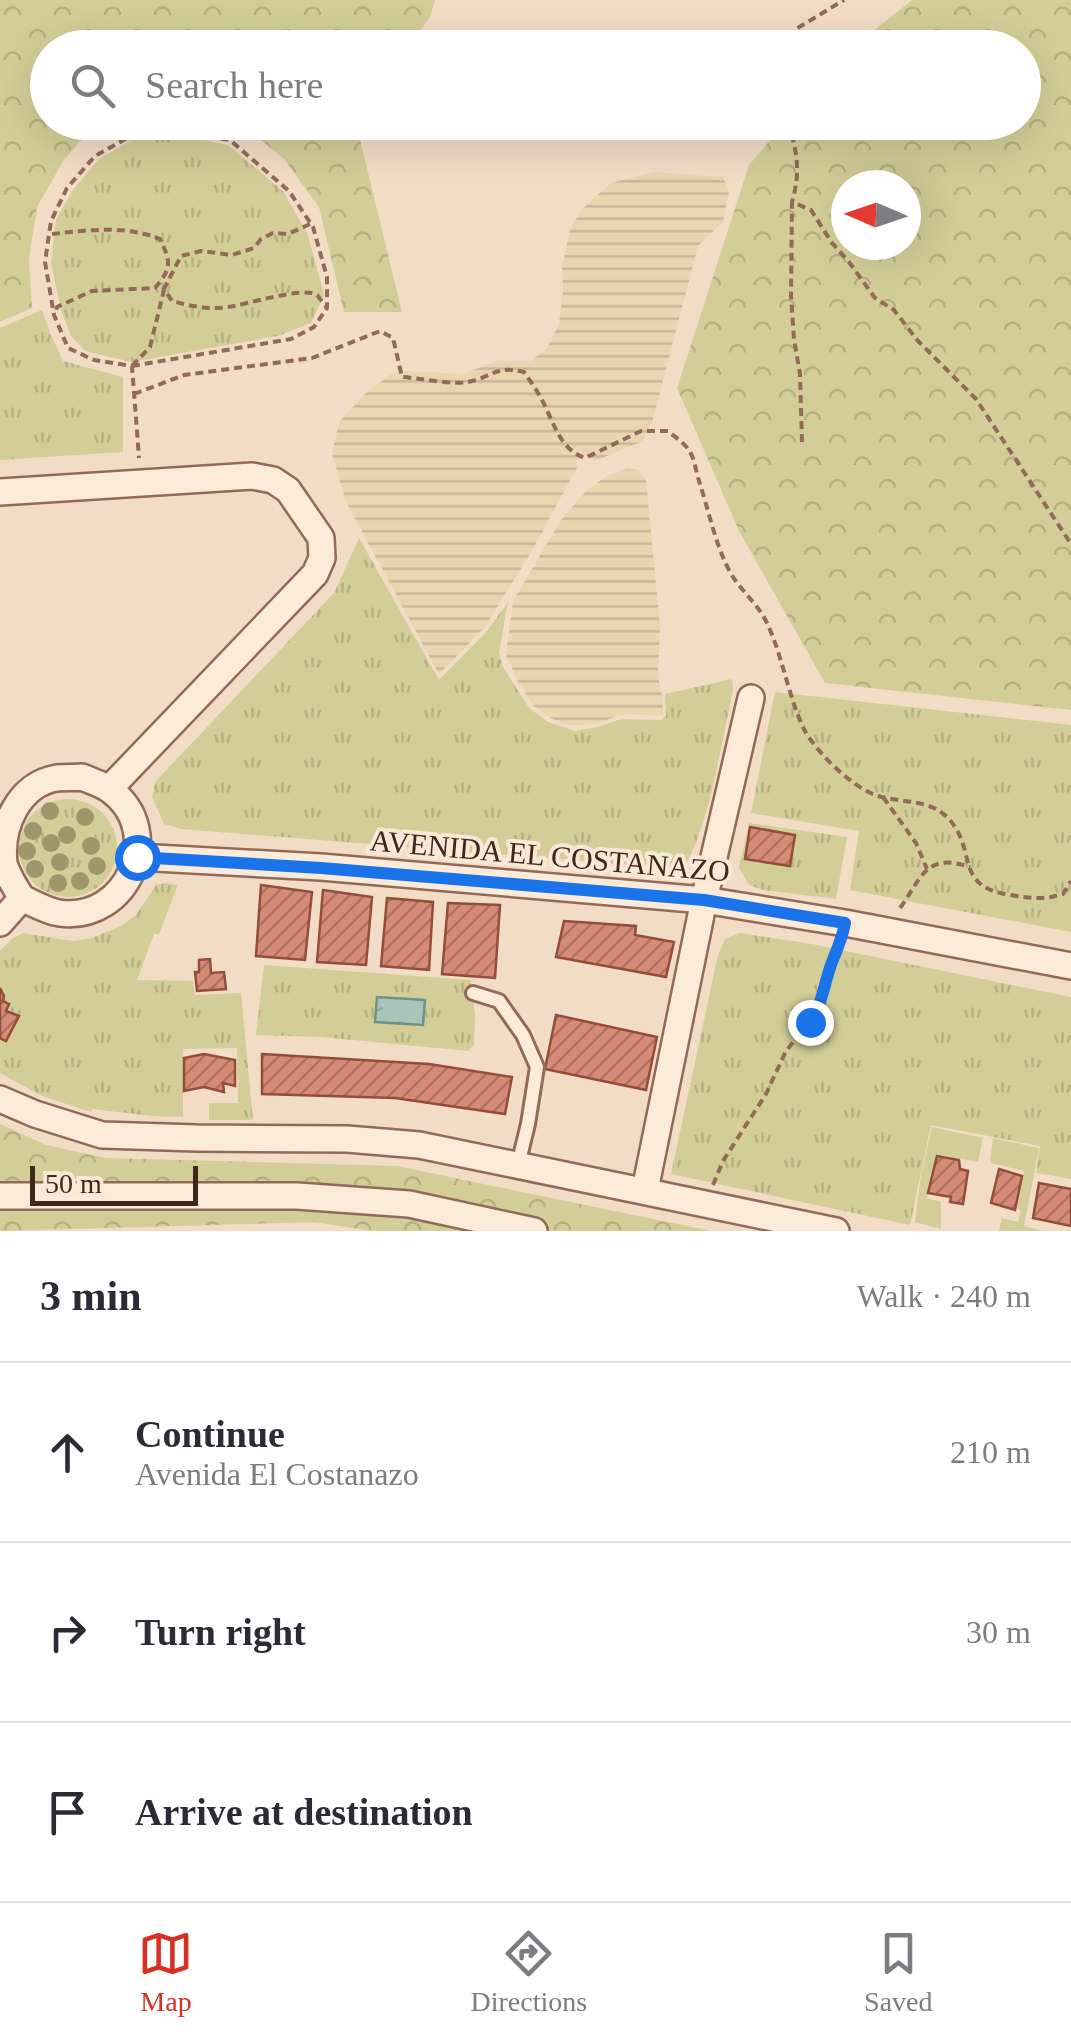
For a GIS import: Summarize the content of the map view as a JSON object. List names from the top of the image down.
{
  "streets": {
    "street": ["AVENIDA EL COSTANAZO"]
  },
  "scale_bar": "50 m",
  "north": "left",
  "page": {
    "search": "Search here",
    "scale": "50 m",
    "heading": ["3 min", "Walk · 240 m"],
    "list": [
      ["Continue", "Avenida El Costanazo", "210 m"],
      ["Turn right", "30 m"],
      "Arrive at destination"
    ],
    "nav": ["Map", "Directions", "Saved"]
  }
}
